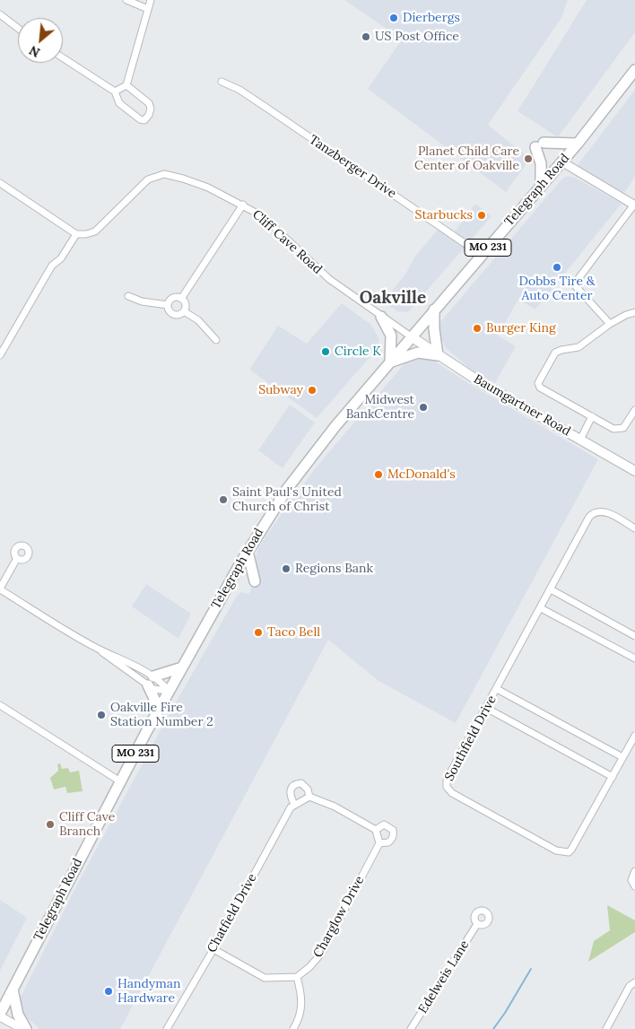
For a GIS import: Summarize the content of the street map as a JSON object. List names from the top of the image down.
{
  "streets": {
    "main road": ["Telegraph Road", "MO 231", "Baumgartner Road"],
    "street": [
      "Tanzberger Drive",
      "Cliff Cave Road",
      "Southfield Drive",
      "Chatfield Drive",
      "Charglow Drive",
      "Edelweis Lane"
    ]
  },
  "crossings": [
    ["Tanzberger Drive", "Telegraph Road"],
    ["Telegraph Road", "Cliff Cave Road"],
    ["Telegraph Road", "Baumgartner Road"],
    ["Cliff Cave Road", "Baumgartner Road"],
    ["Chatfield Drive", "Charglow Drive"]
  ],
  "districts": ["Oakville"],
  "places": [
    "Dierbergs",
    "US Post Office",
    "Planet Child Care Center of Oakville",
    "Starbucks",
    "Dobbs Tire & Auto Center",
    "Burger King",
    "Circle K",
    "Subway",
    "Midwest BankCentre",
    "McDonald's",
    "Saint Paul's United Church of Christ",
    "Regions Bank",
    "Taco Bell",
    "Oakville Fire Station Number 2",
    "Cliff Cave Branch",
    "Handyman Hardware"
  ],
  "north": "bottom left"
}
